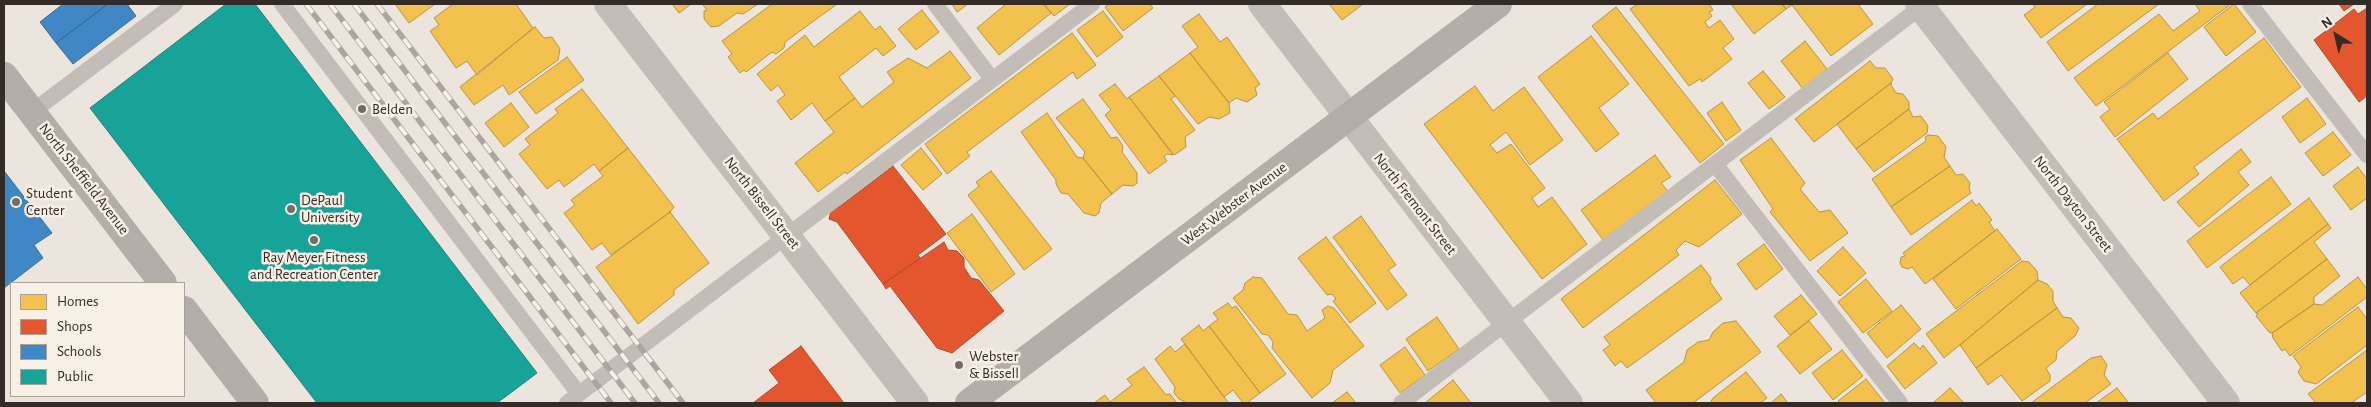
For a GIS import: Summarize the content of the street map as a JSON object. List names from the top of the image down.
{
  "streets": {
    "street": [
      "North Sheffield Avenue",
      "North Bissell Street",
      "West Webster Avenue",
      "North Fremont Street",
      "North Dayton Street"
    ]
  },
  "crossings": [
    ["West Webster Avenue", "North Fremont Street"]
  ],
  "places": [
    "Belden",
    "Student Center",
    "DePaul University",
    "Ray Meyer Fitness and Recreation Center",
    "Webster & Bissell"
  ],
  "legend": [
    "Homes",
    "Shops",
    "Schools",
    "Public"
  ],
  "north": "top left"
}
